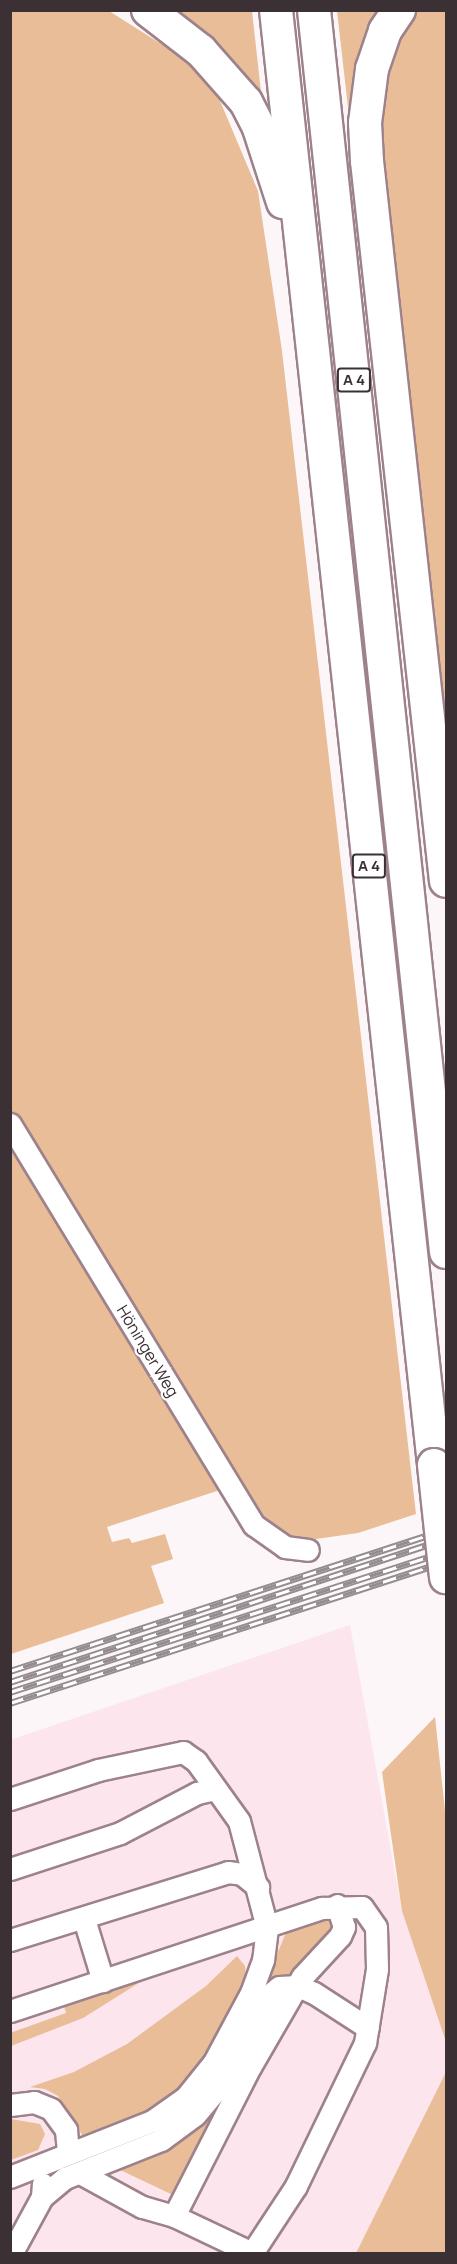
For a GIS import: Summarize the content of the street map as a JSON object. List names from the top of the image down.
{
  "streets": {
    "highway": ["A 4"],
    "street": ["Höninger Weg"]
  }
}
